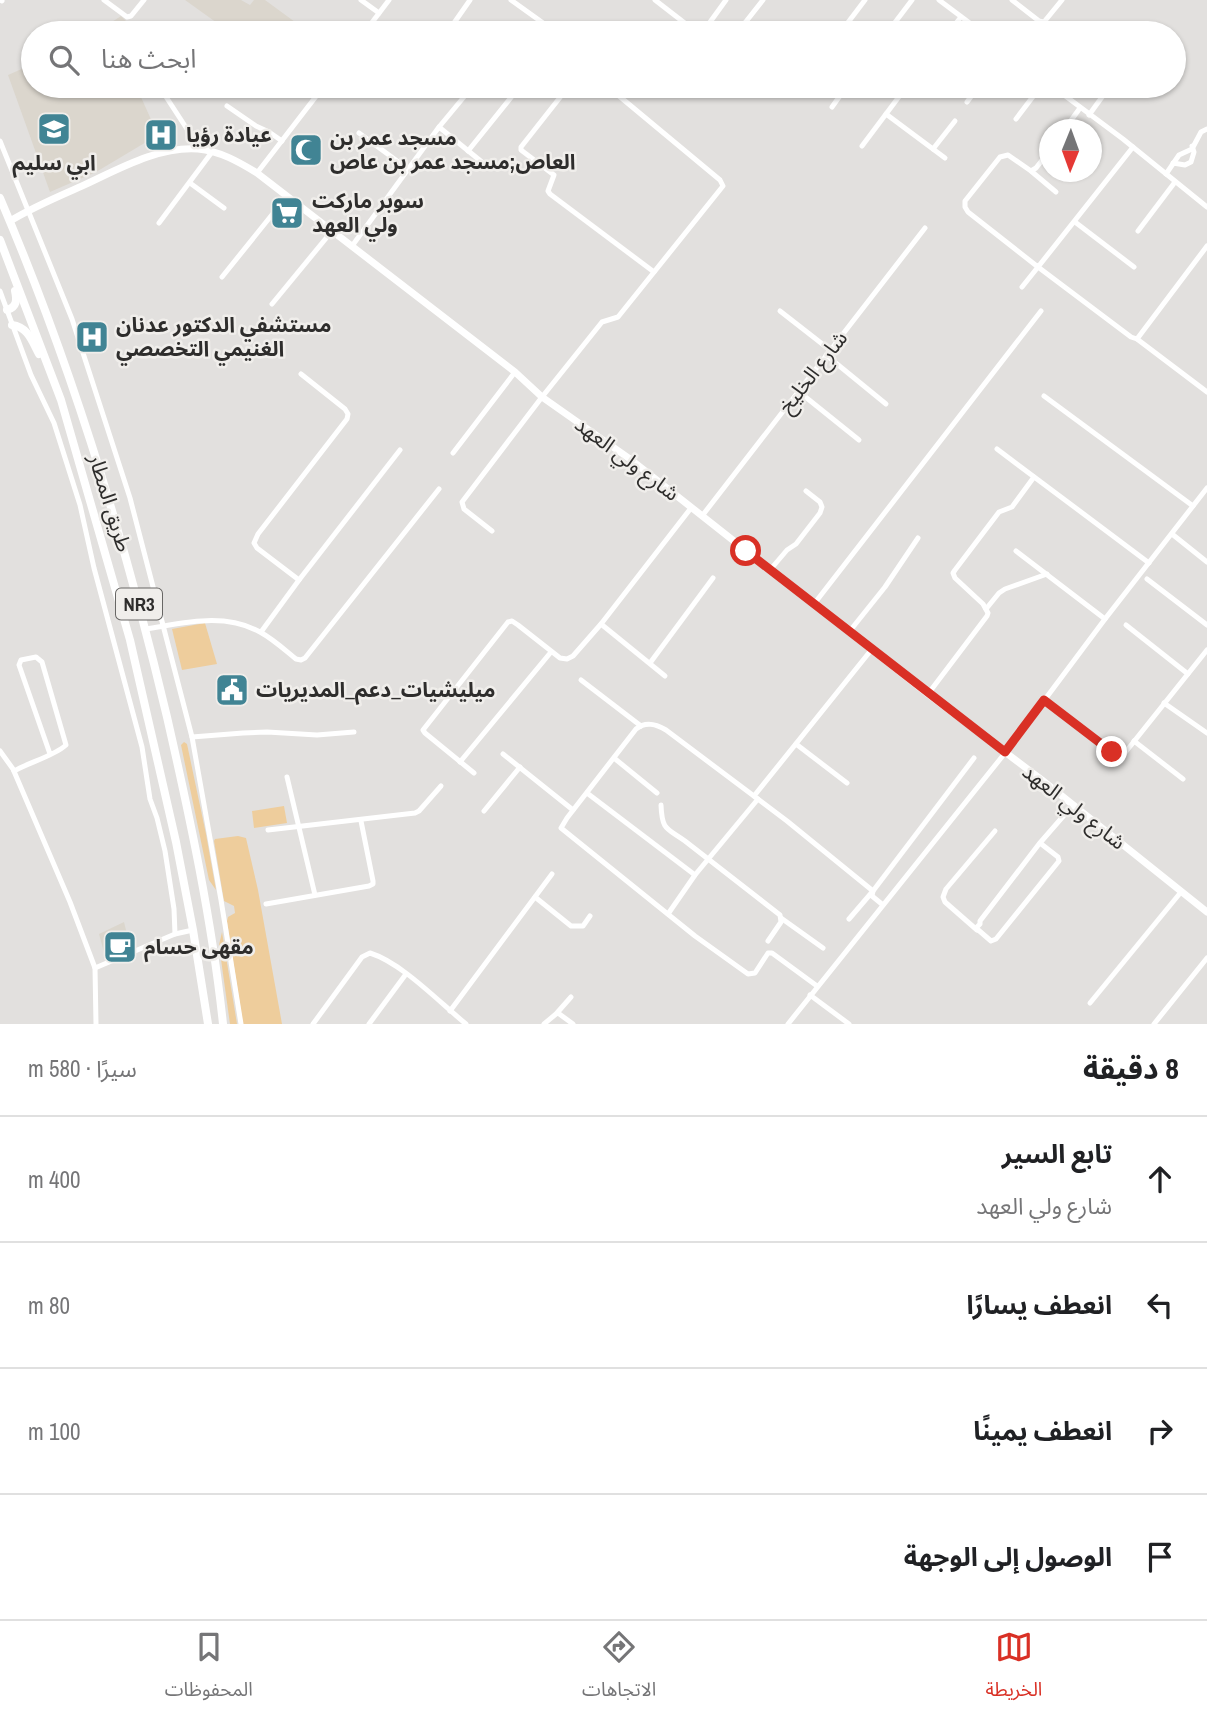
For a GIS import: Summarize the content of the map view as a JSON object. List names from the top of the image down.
{
  "streets": {
    "highway": ["طريق المطار", "NR3"],
    "main road": ["شارع ولي العهد"],
    "street": ["شارع الخليخ"]
  },
  "crossings": [
    ["شارع الخليخ", "شارع ولي العهد"],
    ["شارع ولي العهد", "طريق المطار"]
  ],
  "places": {
    "school or university": ["ابي سليم"],
    "hospital": ["عيادة رؤيا", "مستشفي الدكتور عدنان الغنيمي التخصصي"],
    "mosque": ["مسجد عمر بن العاص;مسجد عمر بن عاص"],
    "supermarket": ["سوبر ماركت ولي العهد"],
    "public building": ["ميليشيات_دعم_المديريات"],
    "cafe": ["مقهى حسام"]
  },
  "north": "bottom",
  "page": {
    "search": "ابحث هنا",
    "heading": ["8 دقيقة", "سيرًا · 580 m"],
    "list": [
      ["تابع السير", "شارع ولي العهد", "400 m"],
      ["انعطف يسارًا", "80 m"],
      ["انعطف يمينًا", "100 m"],
      "الوصول إلى الوجهة"
    ],
    "nav": ["الخريطة", "الاتجاهات", "المحفوظات"]
  }
}
